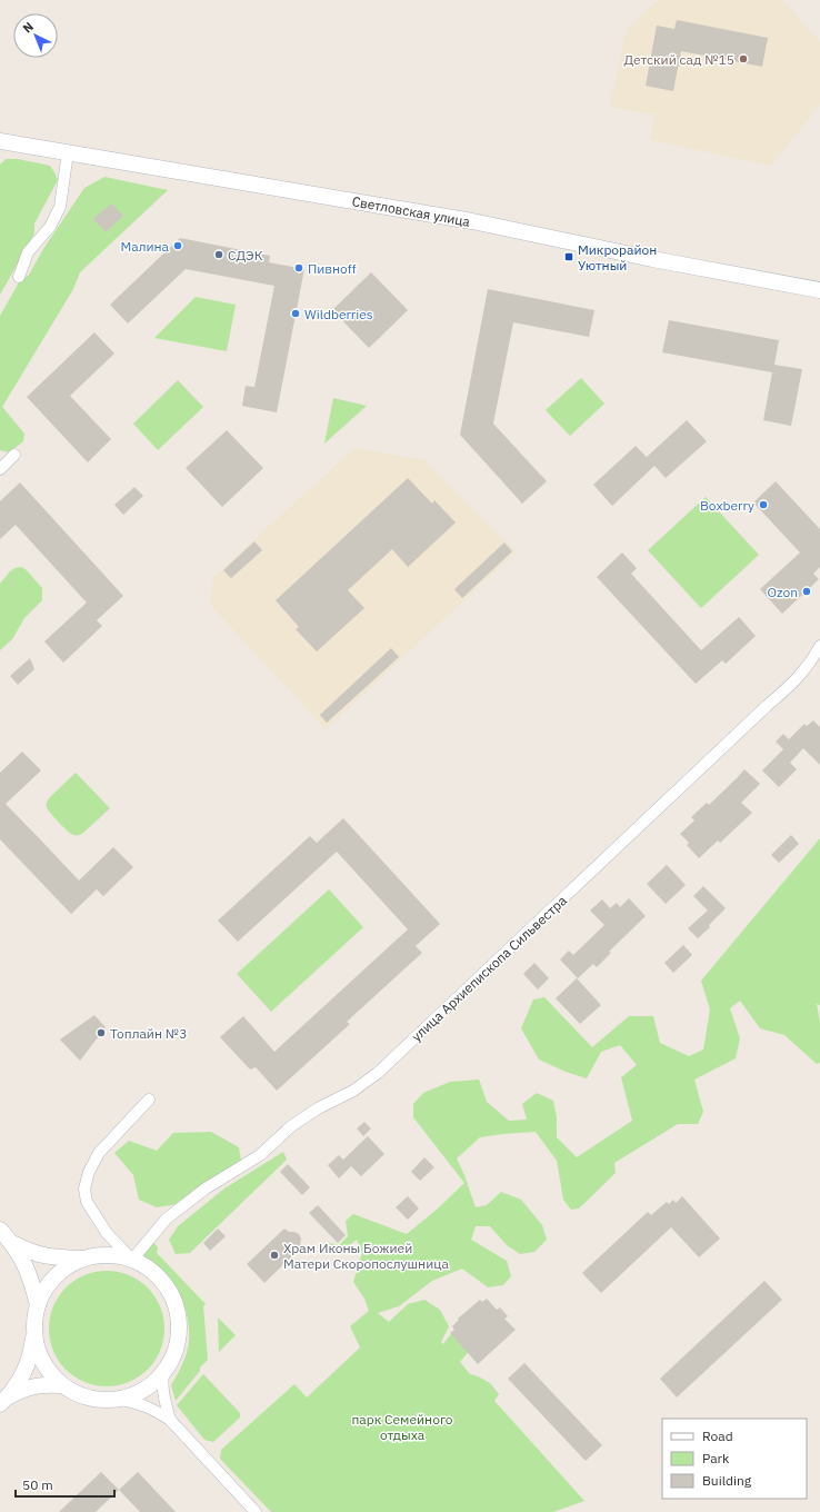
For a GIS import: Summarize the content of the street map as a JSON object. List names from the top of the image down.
{
  "streets": {
    "street": ["Светловская улица", "улица Архиепископа Сильвестра"]
  },
  "parks": ["парк Семейного отдыха"],
  "places": {
    "other": [
      "Детский сад №15",
      "Малина",
      "СДЭК",
      "Пивноff",
      "Wildberries",
      "Boxberry",
      "Ozon",
      "Топлайн №3",
      "Храм Иконы Божией Матери Скоропослушница"
    ],
    "transit": ["Микрорайон Уютный"]
  },
  "legend": ["Road", "Park", "Building"],
  "scale_bar": "50 m",
  "north": "top left"
}
